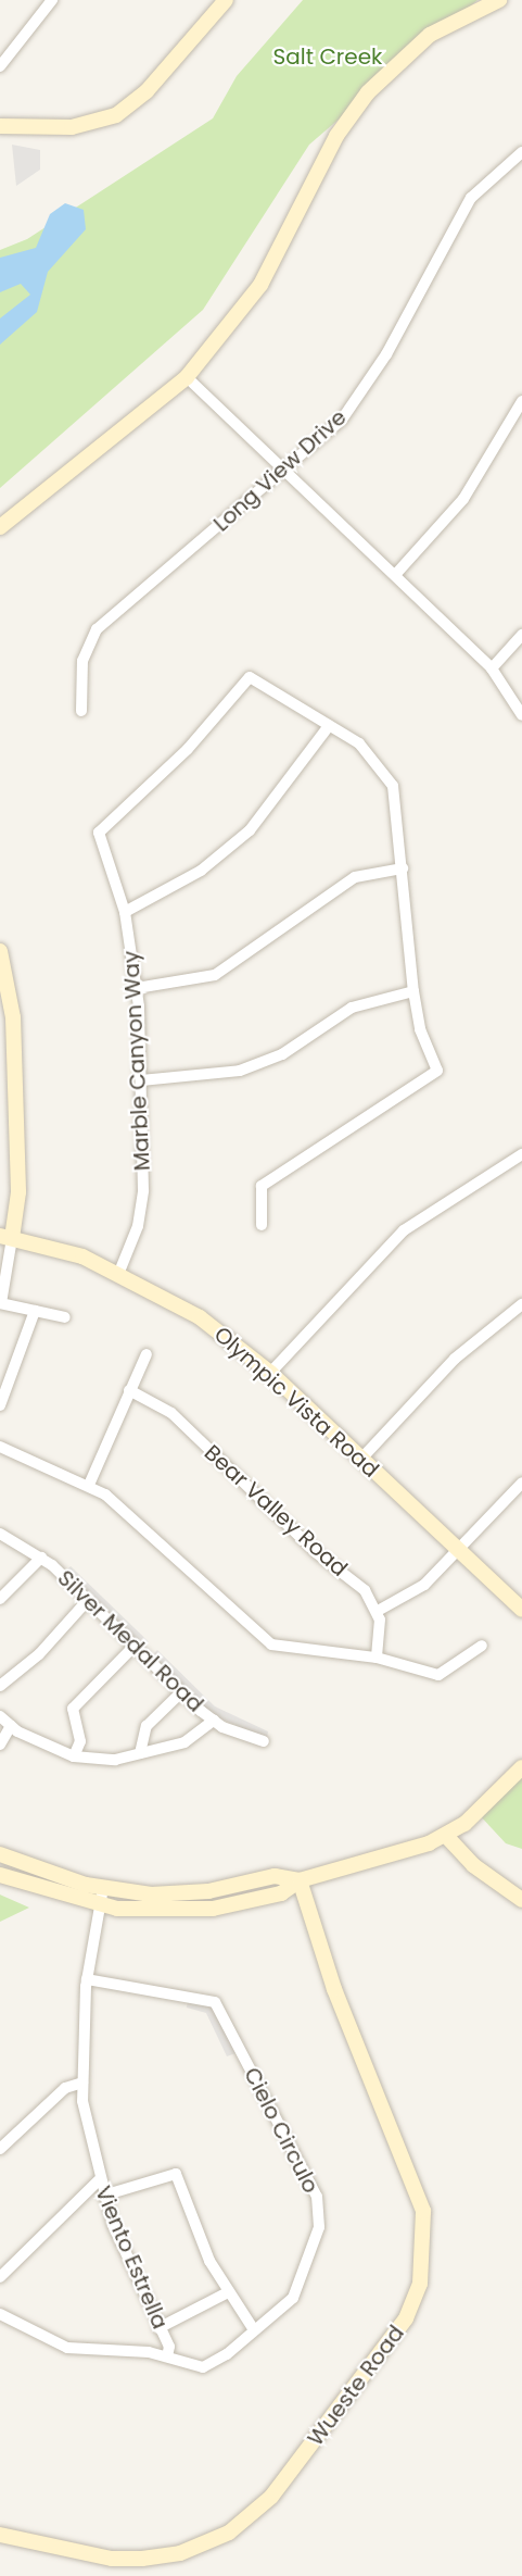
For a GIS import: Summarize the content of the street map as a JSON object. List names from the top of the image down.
{
  "streets": {
    "street": [
      "Long View Drive",
      "Marble Canyon Way",
      "Olympic Vista Road",
      "Bear Valley Road",
      "Silver Medal Road",
      "Cielo Circulo",
      "Viento Estrella",
      "Wueste Road"
    ]
  },
  "crossings": [
    ["Marble Canyon Way", "Olympic Vista Road"],
    ["Cielo Circulo", "Viento Estrella"]
  ],
  "parks": ["Salt Creek"]
}
